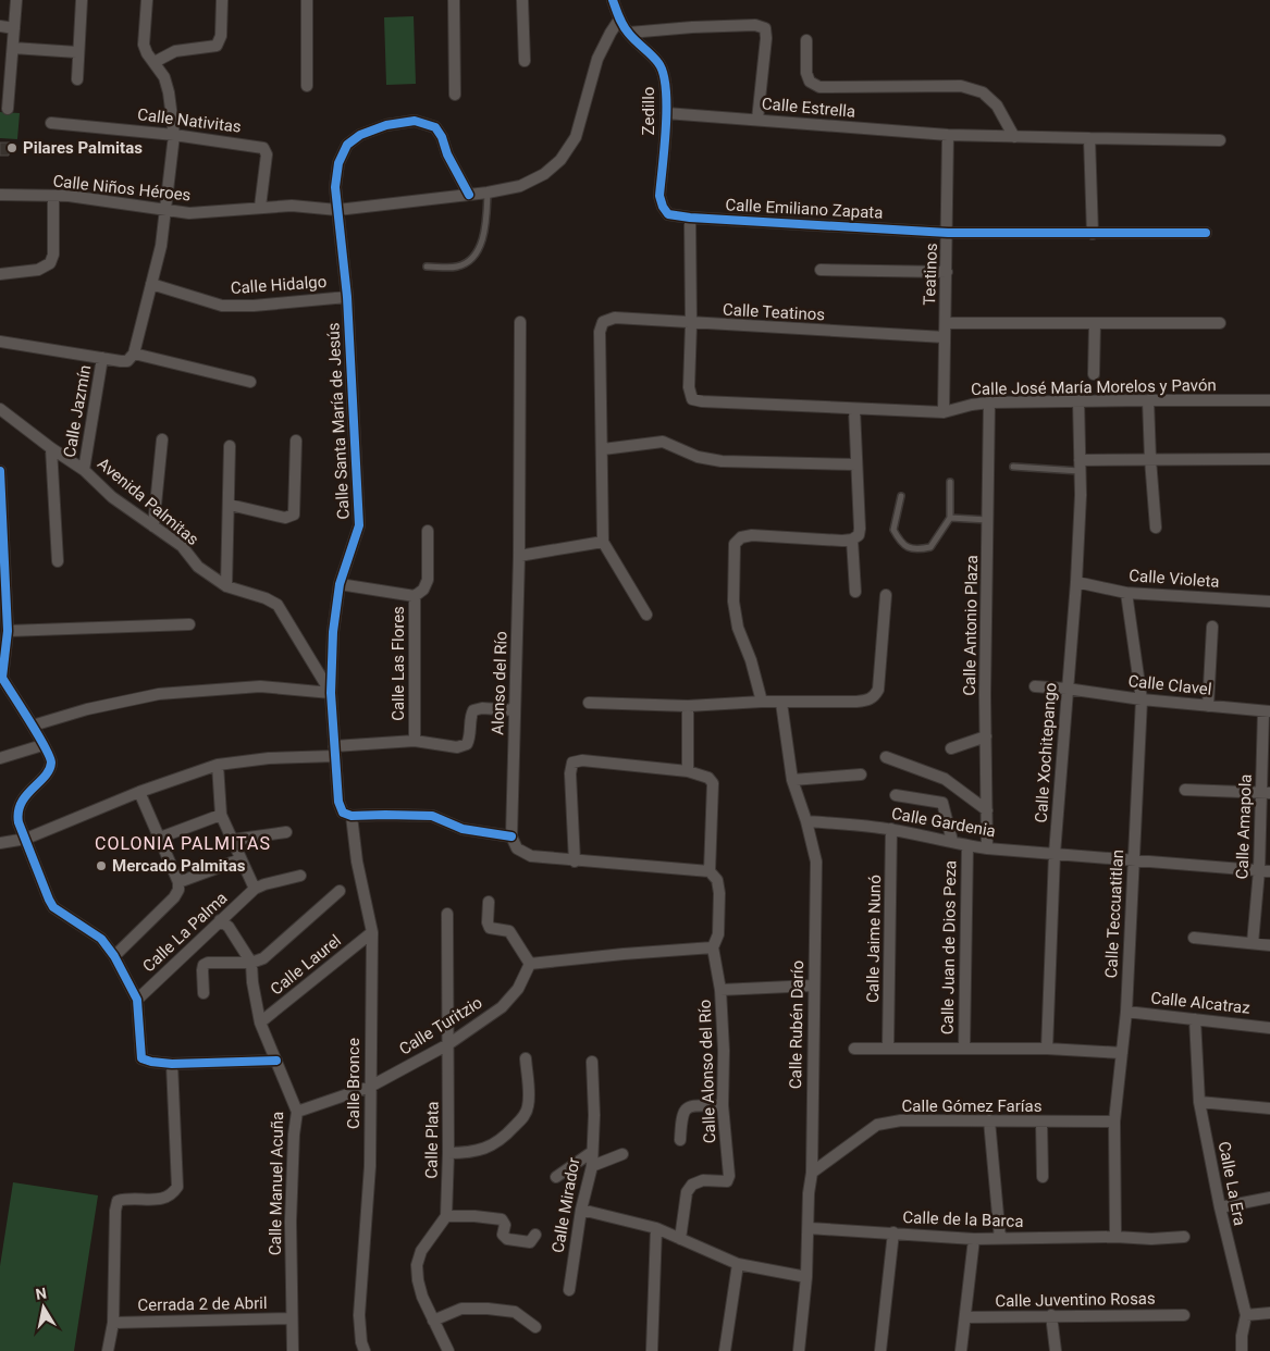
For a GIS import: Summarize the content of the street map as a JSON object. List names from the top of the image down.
{
  "streets": {
    "street": [
      "Calle Estrella",
      "Zedillo",
      "Calle Nativitas",
      "Calle Niños Héroes",
      "Calle Emiliano Zapata",
      "Teatinos",
      "Calle Hidalgo",
      "Calle Teatinos",
      "Calle José María Morelos y Pavón",
      "Calle Jazmín",
      "Calle Santa María de Jesús",
      "Avenida Palmitas",
      "Calle Violeta",
      "Calle Antonio Plaza",
      "Calle Las Flores",
      "Alonso del Río",
      "Calle Clavel",
      "Calle Xochitepango",
      "Calle Gardenia",
      "Calle Amapola",
      "Calle Teccuatitlan",
      "Calle La Palma",
      "Calle Jaime Nunó",
      "Calle Juan de Dios Peza",
      "Calle Laurel",
      "Calle Alcatraz",
      "Calle Rubén Darío",
      "Calle Turitzio",
      "Calle Alonso del Río",
      "Calle Bronce",
      "Calle Gómez Farías",
      "Calle Plata",
      "Calle Manuel Acuña",
      "Calle La Era",
      "Calle Mirador",
      "Calle de la Barca",
      "Calle Juventino Rosas",
      "Cerrada 2 de Abril"
    ]
  },
  "crossings": [
    ["Calle Estrella", "Zedillo"],
    ["Calle Estrella", "Teatinos"],
    ["Zedillo", "Calle Niños Héroes"],
    ["Zedillo", "Calle Emiliano Zapata"],
    ["Calle Nativitas", "Calle Niños Héroes"],
    ["Calle Niños Héroes", "Calle Santa María de Jesús"],
    ["Calle Emiliano Zapata", "Teatinos"],
    ["Teatinos", "Calle Teatinos"],
    ["Teatinos", "Calle José María Morelos y Pavón"],
    ["Calle Hidalgo", "Calle Santa María de Jesús"],
    ["Calle Teatinos", "Calle José María Morelos y Pavón"],
    ["Calle José María Morelos y Pavón", "Calle Antonio Plaza"],
    ["Calle José María Morelos y Pavón", "Calle Xochitepango"],
    ["Calle Jazmín", "Avenida Palmitas"],
    ["Calle Santa María de Jesús", "Avenida Palmitas"],
    ["Calle Santa María de Jesús", "Calle Las Flores"],
    ["Calle Santa María de Jesús", "Calle Bronce"],
    ["Calle Violeta", "Calle Xochitepango"],
    ["Calle Violeta", "Calle Teccuatitlan"],
    ["Calle Antonio Plaza", "Calle Gardenia"],
    ["Calle Clavel", "Calle Xochitepango"],
    ["Calle Clavel", "Calle Amapola"],
    ["Calle Clavel", "Calle Teccuatitlan"],
    ["Calle Xochitepango", "Calle Gardenia"],
    ["Calle Xochitepango", "Calle Juan de Dios Peza"],
    ["Calle Gardenia", "Calle Amapola"],
    ["Calle Gardenia", "Calle Teccuatitlan"],
    ["Calle Gardenia", "Calle Jaime Nunó"],
    ["Calle Gardenia", "Calle Juan de Dios Peza"],
    ["Calle Gardenia", "Calle Rubén Darío"],
    ["Calle Teccuatitlan", "Calle Juan de Dios Peza"],
    ["Calle Teccuatitlan", "Calle Alcatraz"],
    ["Calle Teccuatitlan", "Calle Gómez Farías"],
    ["Calle Teccuatitlan", "Calle de la Barca"],
    ["Calle Jaime Nunó", "Calle Juan de Dios Peza"],
    ["Calle Laurel", "Calle Bronce"],
    ["Calle Laurel", "Calle Manuel Acuña"],
    ["Calle Alcatraz", "Calle La Era"],
    ["Calle Rubén Darío", "Calle Gómez Farías"],
    ["Calle Rubén Darío", "Calle de la Barca"],
    ["Calle Turitzio", "Calle Bronce"],
    ["Calle Turitzio", "Calle Plata"],
    ["Calle Turitzio", "Calle Manuel Acuña"],
    ["Calle Manuel Acuña", "Cerrada 2 de Abril"]
  ],
  "districts": ["COLONIA PALMITAS"],
  "places": ["Pilares Palmitas", "Mercado Palmitas"],
  "north": "top"
}
